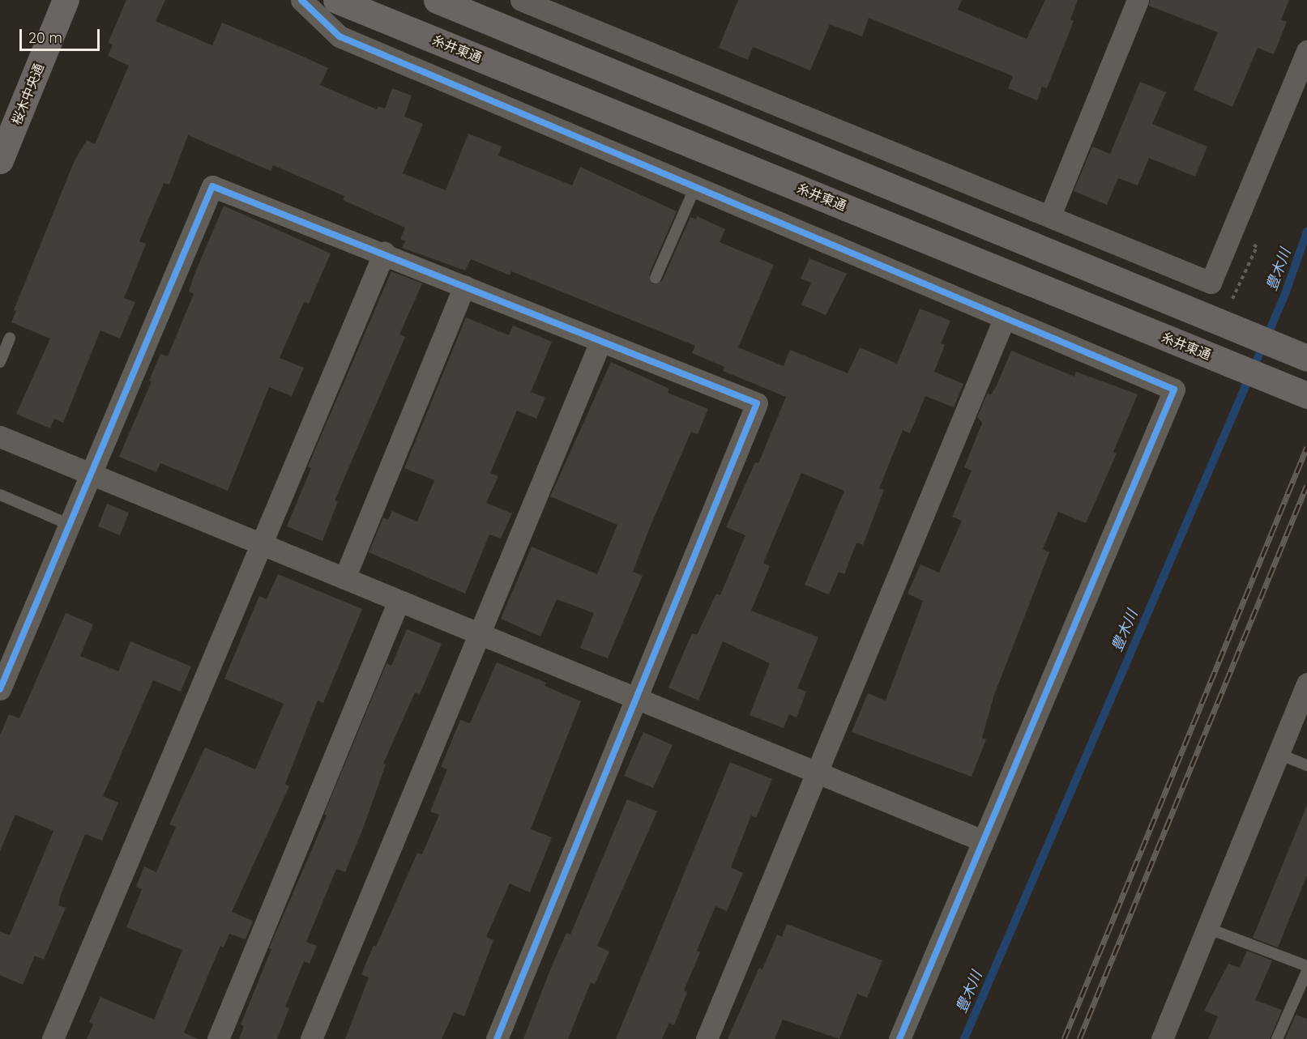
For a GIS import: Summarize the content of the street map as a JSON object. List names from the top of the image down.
{
  "streets": {
    "street": ["糸井東通", "桜木中央通"]
  },
  "water": ["豊木川"],
  "scale_bar": "20 m"
}
